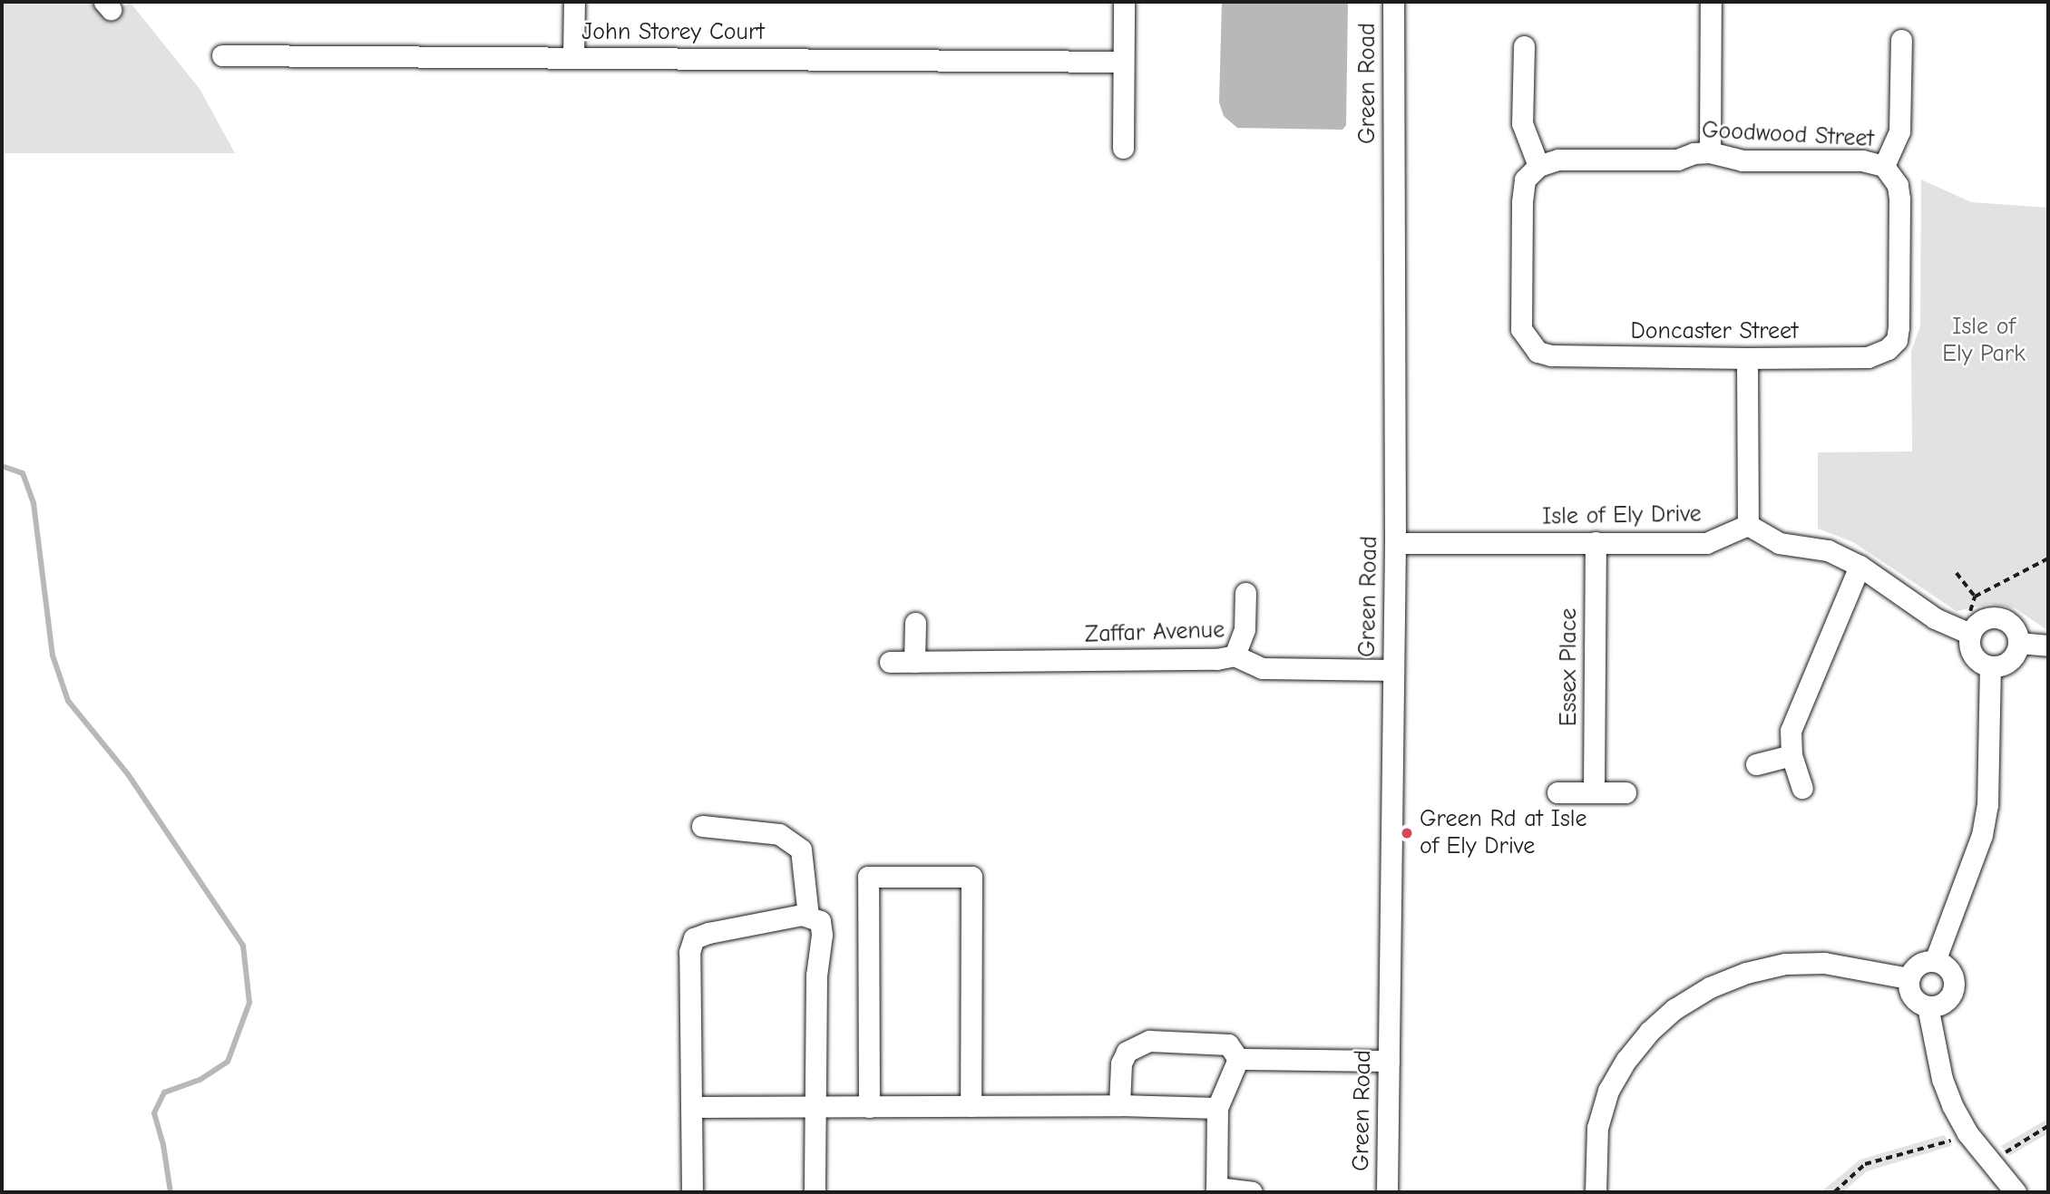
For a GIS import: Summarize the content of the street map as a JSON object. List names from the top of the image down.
{
  "streets": {
    "street": [
      "John Storey Court",
      "Green Road",
      "Goodwood Street",
      "Doncaster Street",
      "Isle of Ely Drive",
      "Zaffar Avenue",
      "Essex Place"
    ]
  },
  "crossings": [
    ["Green Road", "Isle of Ely Drive"],
    ["Green Road", "Zaffar Avenue"],
    ["Goodwood Street", "Doncaster Street"],
    ["Isle of Ely Drive", "Essex Place"]
  ],
  "parks": ["Isle of Ely Park"],
  "places": ["Green Rd at Isle of Ely Drive"]
}
